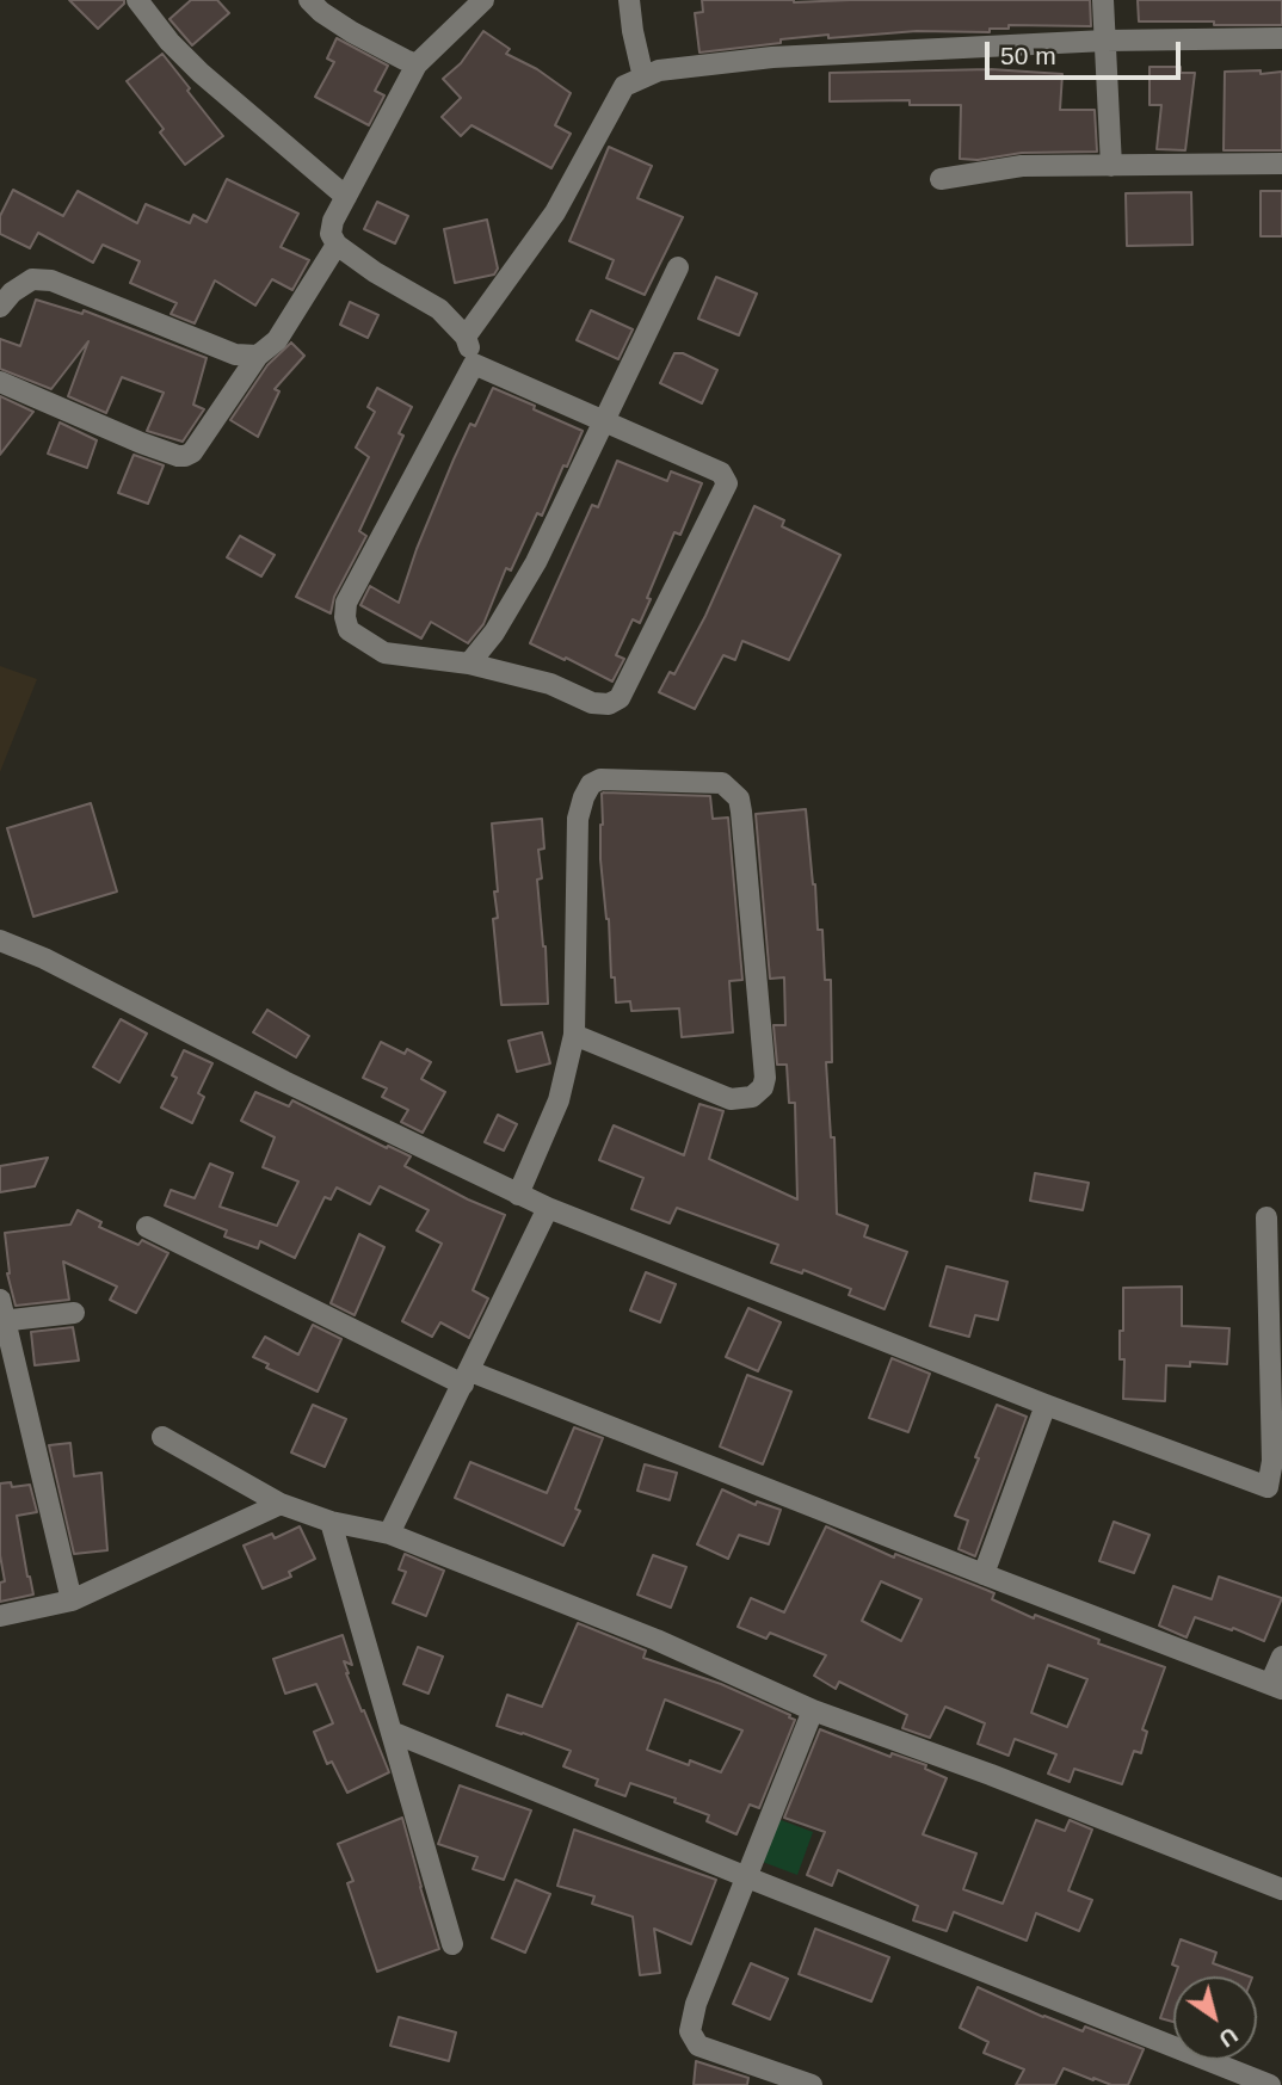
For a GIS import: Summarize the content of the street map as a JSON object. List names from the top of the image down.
{
  "scale_bar": "50 m",
  "north": "bottom right"
}
